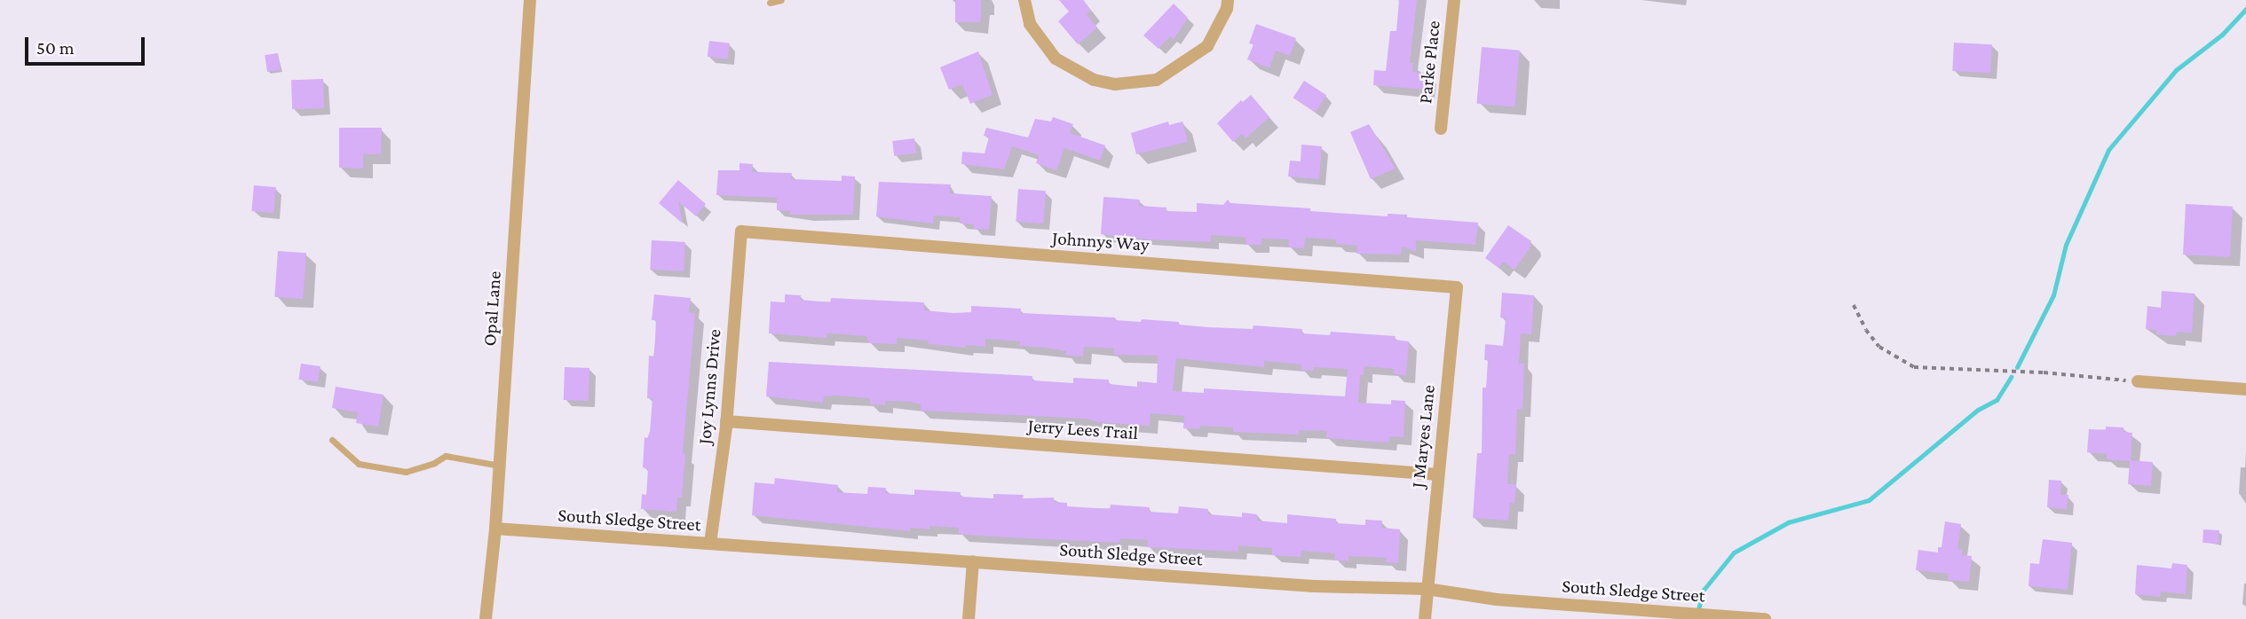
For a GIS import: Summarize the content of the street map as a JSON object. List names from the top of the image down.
{
  "streets": {
    "street": [
      "Parke Place",
      "Johnnys Way",
      "Opal Lane",
      "Joy Lynns Drive",
      "Jerry Lees Trail",
      "J Maryes Lane",
      "South Sledge Street"
    ]
  },
  "crossings": [
    ["Johnnys Way", "Joy Lynns Drive"],
    ["Johnnys Way", "J Maryes Lane"],
    ["Opal Lane", "South Sledge Street"],
    ["Joy Lynns Drive", "Jerry Lees Trail"],
    ["Joy Lynns Drive", "South Sledge Street"],
    ["Jerry Lees Trail", "J Maryes Lane"],
    ["J Maryes Lane", "South Sledge Street"]
  ],
  "scale_bar": "50 m"
}
